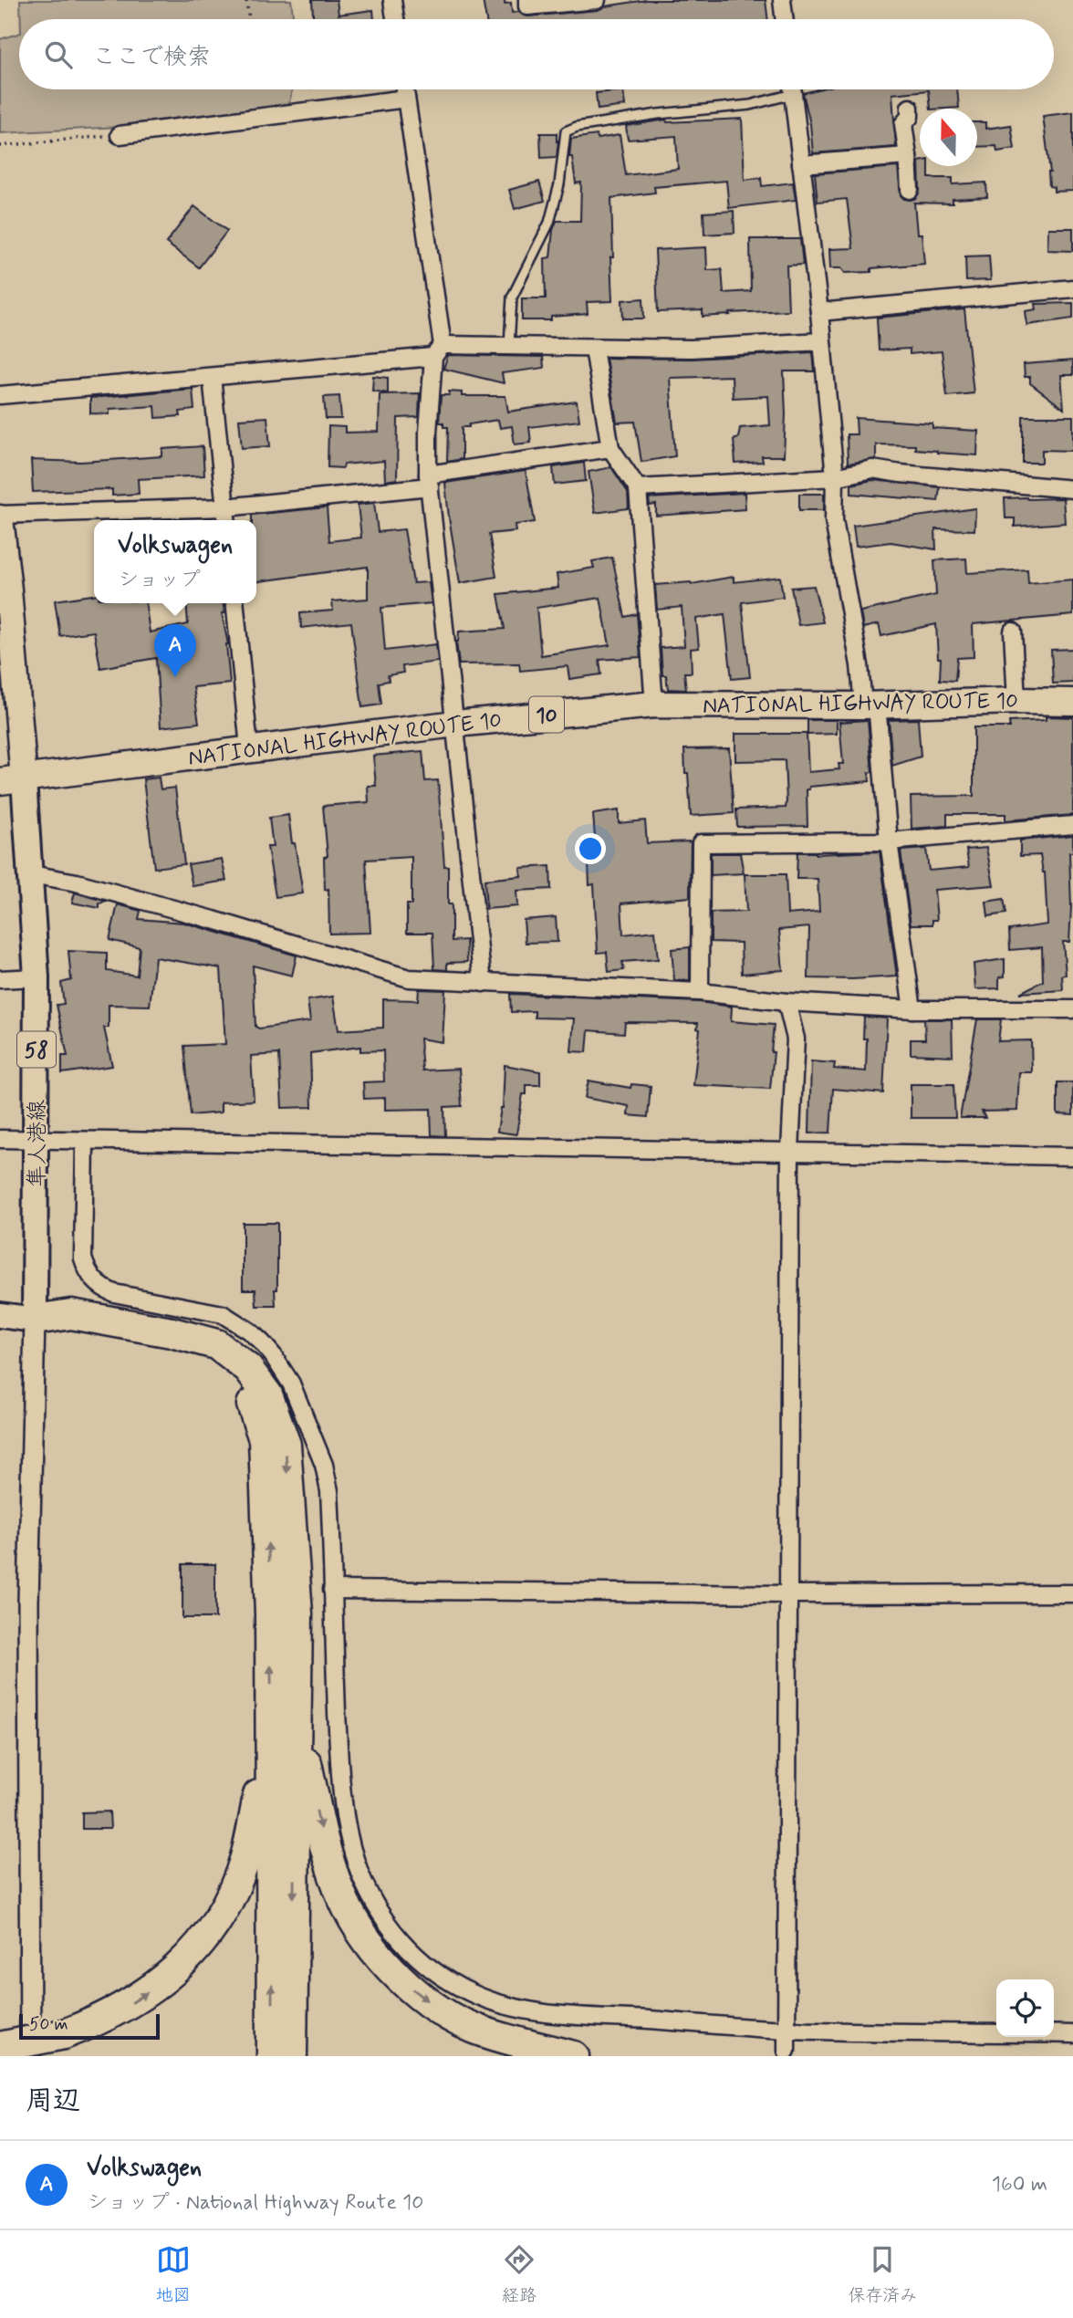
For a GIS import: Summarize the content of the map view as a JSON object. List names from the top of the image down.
{
  "streets": {
    "highway": ["NATIONAL HIGHWAY ROUTE 10", "10"],
    "main road": ["58", "隼人港線"]
  },
  "crossings": [
    ["NATIONAL HIGHWAY ROUTE 10", "隼人港線"]
  ],
  "scale_bar": "50 m",
  "north": "top",
  "page": {
    "search": "ここで検索",
    "popup": ["Volkswagen", "ショップ"],
    "pins": "A",
    "scale": "50 m",
    "heading": "周辺",
    "list": [
      {
        "mark": "A",
        "name": "Volkswagen",
        "note": "ショップ · National Highway Route 10",
        "value": "160 m"
      }
    ],
    "nav": ["地図", "経路", "保存済み"]
  }
}
